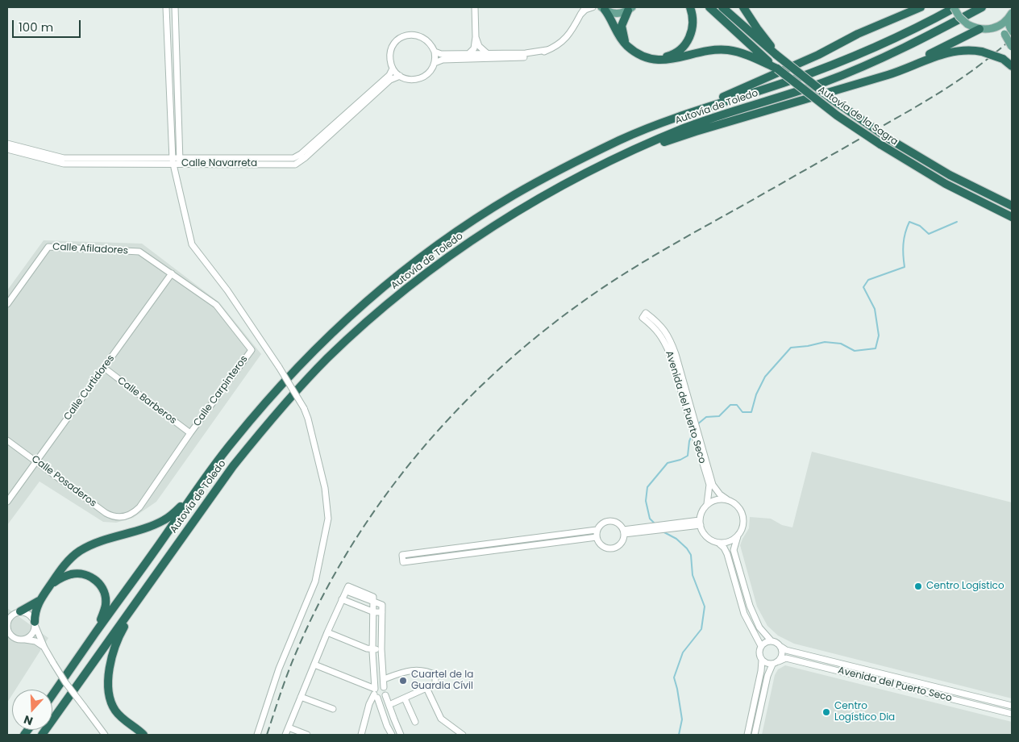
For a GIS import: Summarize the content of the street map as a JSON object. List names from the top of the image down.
{
  "streets": {
    "highway": ["Autovía de Toledo", "Autovía de la Sagra"],
    "street": [
      "Calle Navarreta",
      "Calle Afiladores",
      "Calle Curtidores",
      "Calle Carpinteros",
      "Calle Barberos",
      "Avenida del Puerto Seco",
      "Calle Posaderos"
    ]
  },
  "crossings": [
    ["Calle Afiladores", "Calle Curtidores"],
    ["Calle Afiladores", "Calle Carpinteros"],
    ["Calle Curtidores", "Calle Carpinteros"],
    ["Calle Curtidores", "Calle Barberos"],
    ["Calle Curtidores", "Calle Posaderos"],
    ["Calle Carpinteros", "Calle Barberos"],
    ["Calle Carpinteros", "Calle Posaderos"]
  ],
  "places": ["Centro Logístico", "Cuartel de la Guardia Cívil", "Centro Logístico Dia"],
  "scale_bar": "100 m",
  "north": "bottom"
}
